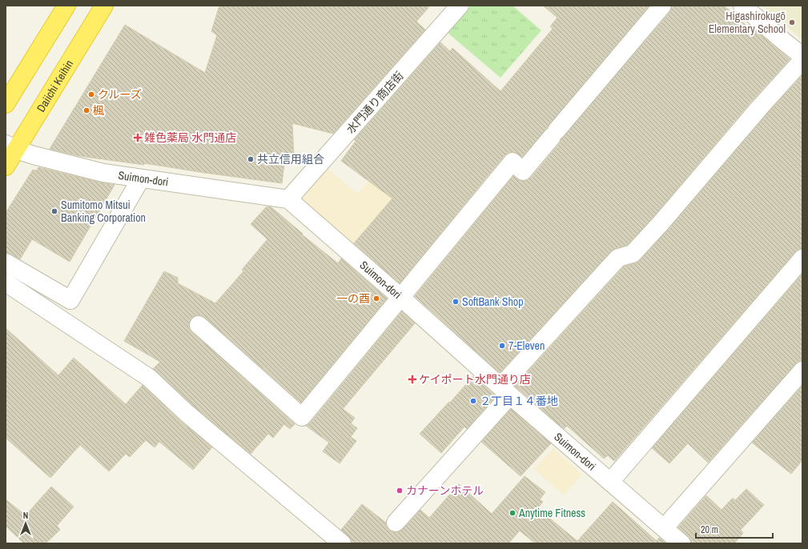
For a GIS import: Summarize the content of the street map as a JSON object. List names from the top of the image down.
{
  "streets": {
    "highway": ["Daiichi Keihin"],
    "street": ["水門通り商店街", "Suimon-dori"]
  },
  "crossings": [
    ["Daiichi Keihin", "Suimon-dori"],
    ["水門通り商店街", "Suimon-dori"]
  ],
  "places": {
    "other": [
      "Higashirokugō Elementary School",
      "クルーズ",
      "楓",
      "共立信用組合",
      "Sumitomo Mitsui Banking Corporation",
      "一の酉",
      "SoftBank Shop",
      "7-Eleven",
      "２丁目１４番地",
      "カナーンホテル",
      "Anytime Fitness"
    ],
    "health": ["雑色薬局 水門通店", "ケイポート水門通り店"]
  },
  "scale_bar": "20 m",
  "north": "top"
}
